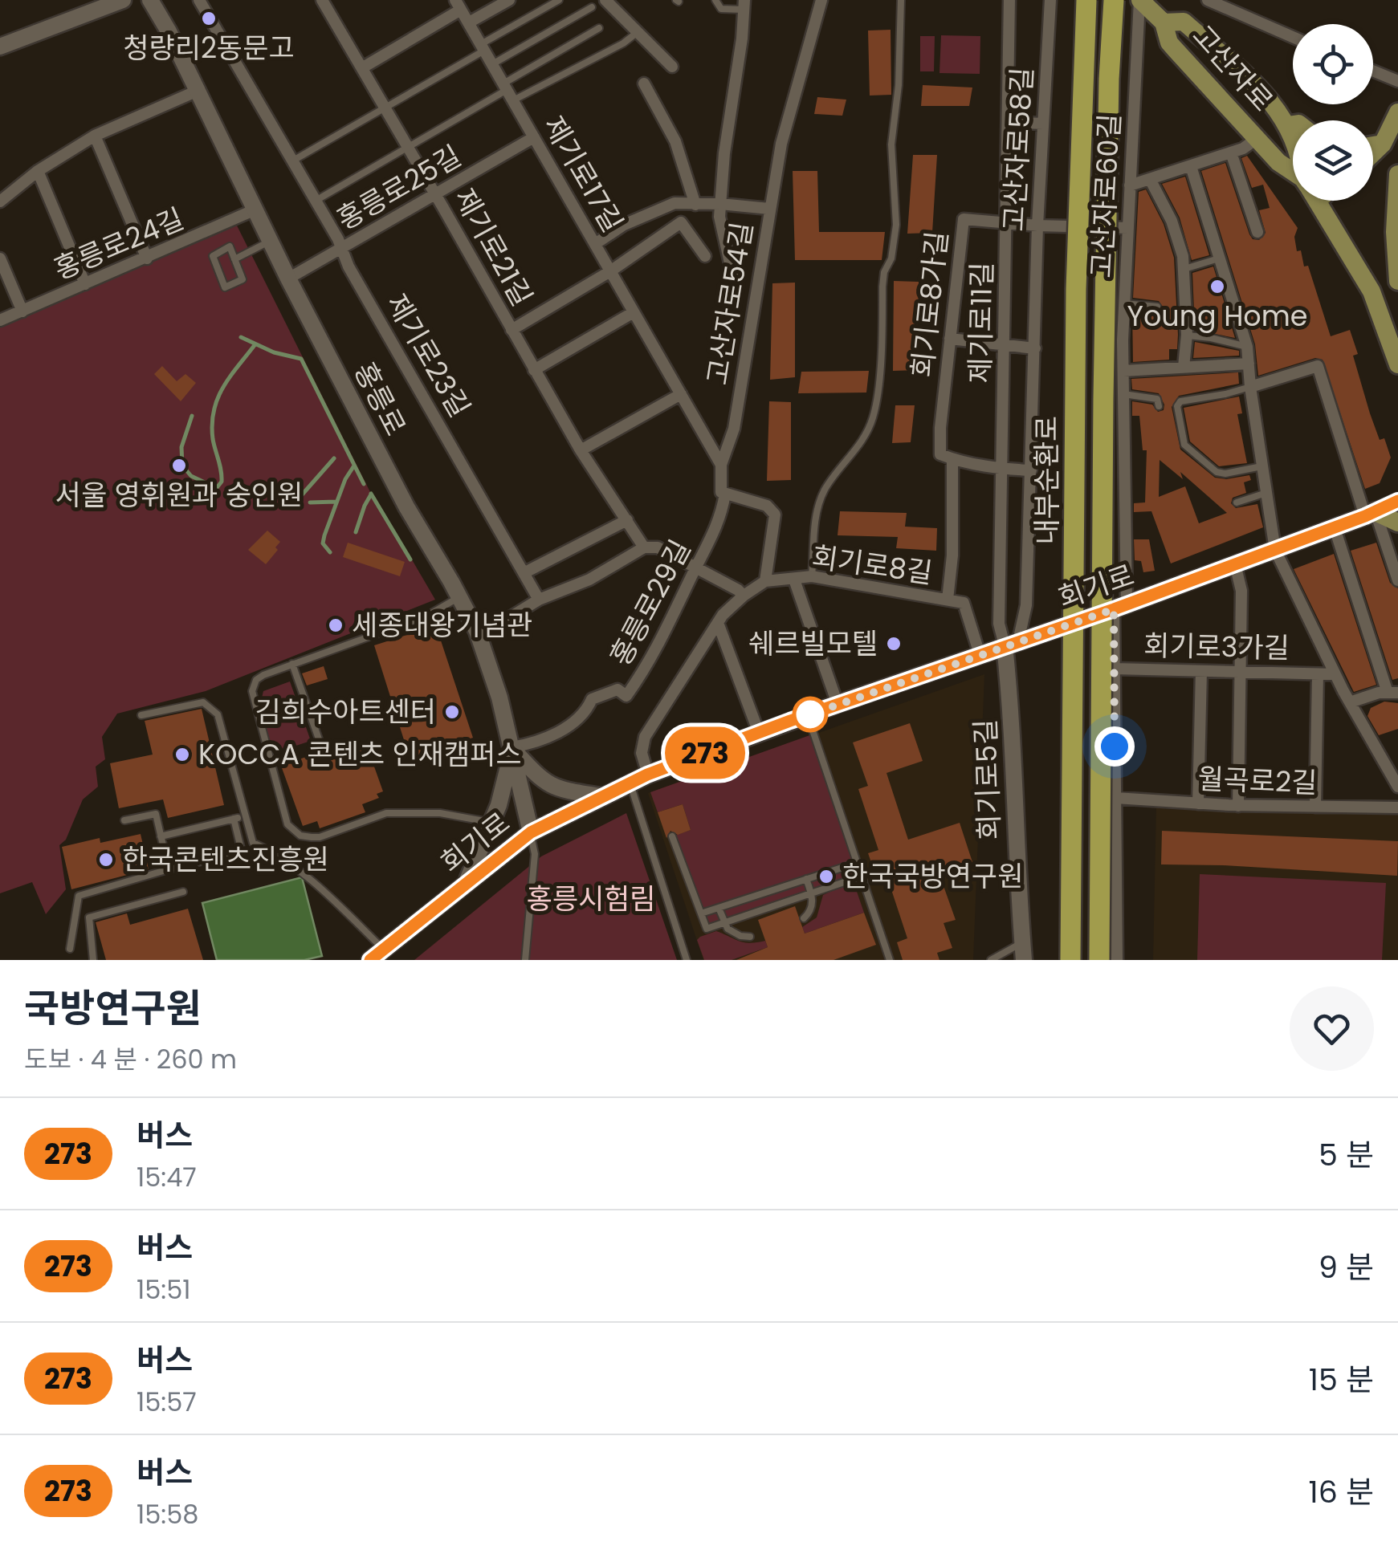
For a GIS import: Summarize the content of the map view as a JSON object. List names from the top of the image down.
{
  "streets": {
    "highway": ["내부순환로"],
    "main road": [
      "고산자로",
      "홍릉로",
      "회기로",
      "회기로5길"
    ],
    "street": [
      "고산자로58길",
      "제기로17길",
      "홍릉로25길",
      "고산자로60길",
      "홍릉로24길",
      "제기로21길",
      "고산자로54길",
      "회기로8가길",
      "제기로11길",
      "제기로23길",
      "회기로8길",
      "홍릉로29길",
      "회기로3가길",
      "월곡로2길"
    ]
  },
  "crossings": [
    ["고산자로", "고산자로60길"],
    ["고산자로58길", "회기로8가길"],
    ["고산자로58길", "제기로11길"],
    ["고산자로58길", "회기로"],
    ["고산자로58길", "회기로5길"],
    ["제기로17길", "홍릉로25길"],
    ["제기로17길", "제기로21길"],
    ["제기로17길", "고산자로54길"],
    ["홍릉로25길", "제기로21길"],
    ["홍릉로25길", "제기로23길"],
    ["홍릉로25길", "홍릉로"],
    ["고산자로60길", "회기로8가길"],
    ["고산자로60길", "회기로"],
    ["고산자로60길", "회기로3가길"],
    ["고산자로60길", "월곡로2길"],
    ["홍릉로24길", "홍릉로"],
    ["고산자로54길", "홍릉로29길"],
    ["회기로8가길", "제기로11길"],
    ["회기로8가길", "회기로8길"],
    ["제기로11길", "회기로"],
    ["제기로11길", "회기로5길"],
    ["홍릉로", "회기로"],
    ["홍릉로", "홍릉로29길"],
    ["회기로8길", "회기로"],
    ["회기로", "회기로5길"],
    ["회기로3가길", "월곡로2길"]
  ],
  "parks": ["홍릉시험림"],
  "places": [
    "청량리2동문고",
    "Young Home",
    "서울 영휘원과 숭인원",
    "세종대왕기념관",
    "쉐르빌모텔",
    "김희수아트센터",
    "KOCCA 콘텐츠 인재캠퍼스",
    "한국콘텐츠진흥원",
    "한국국방연구원"
  ],
  "lines": ["bus line 273"],
  "page": {
    "on_map": "273",
    "heading": ["국방연구원", "도보 · 4 분 · 260 m"],
    "list": [
      {
        "mark": "273",
        "name": "버스",
        "note": "15:47",
        "value": "5 분"
      },
      {
        "mark": "273",
        "name": "버스",
        "note": "15:51",
        "value": "9 분"
      },
      {
        "mark": "273",
        "name": "버스",
        "note": "15:57",
        "value": "15 분"
      },
      {
        "mark": "273",
        "name": "버스",
        "note": "15:58",
        "value": "16 분"
      }
    ]
  }
}
